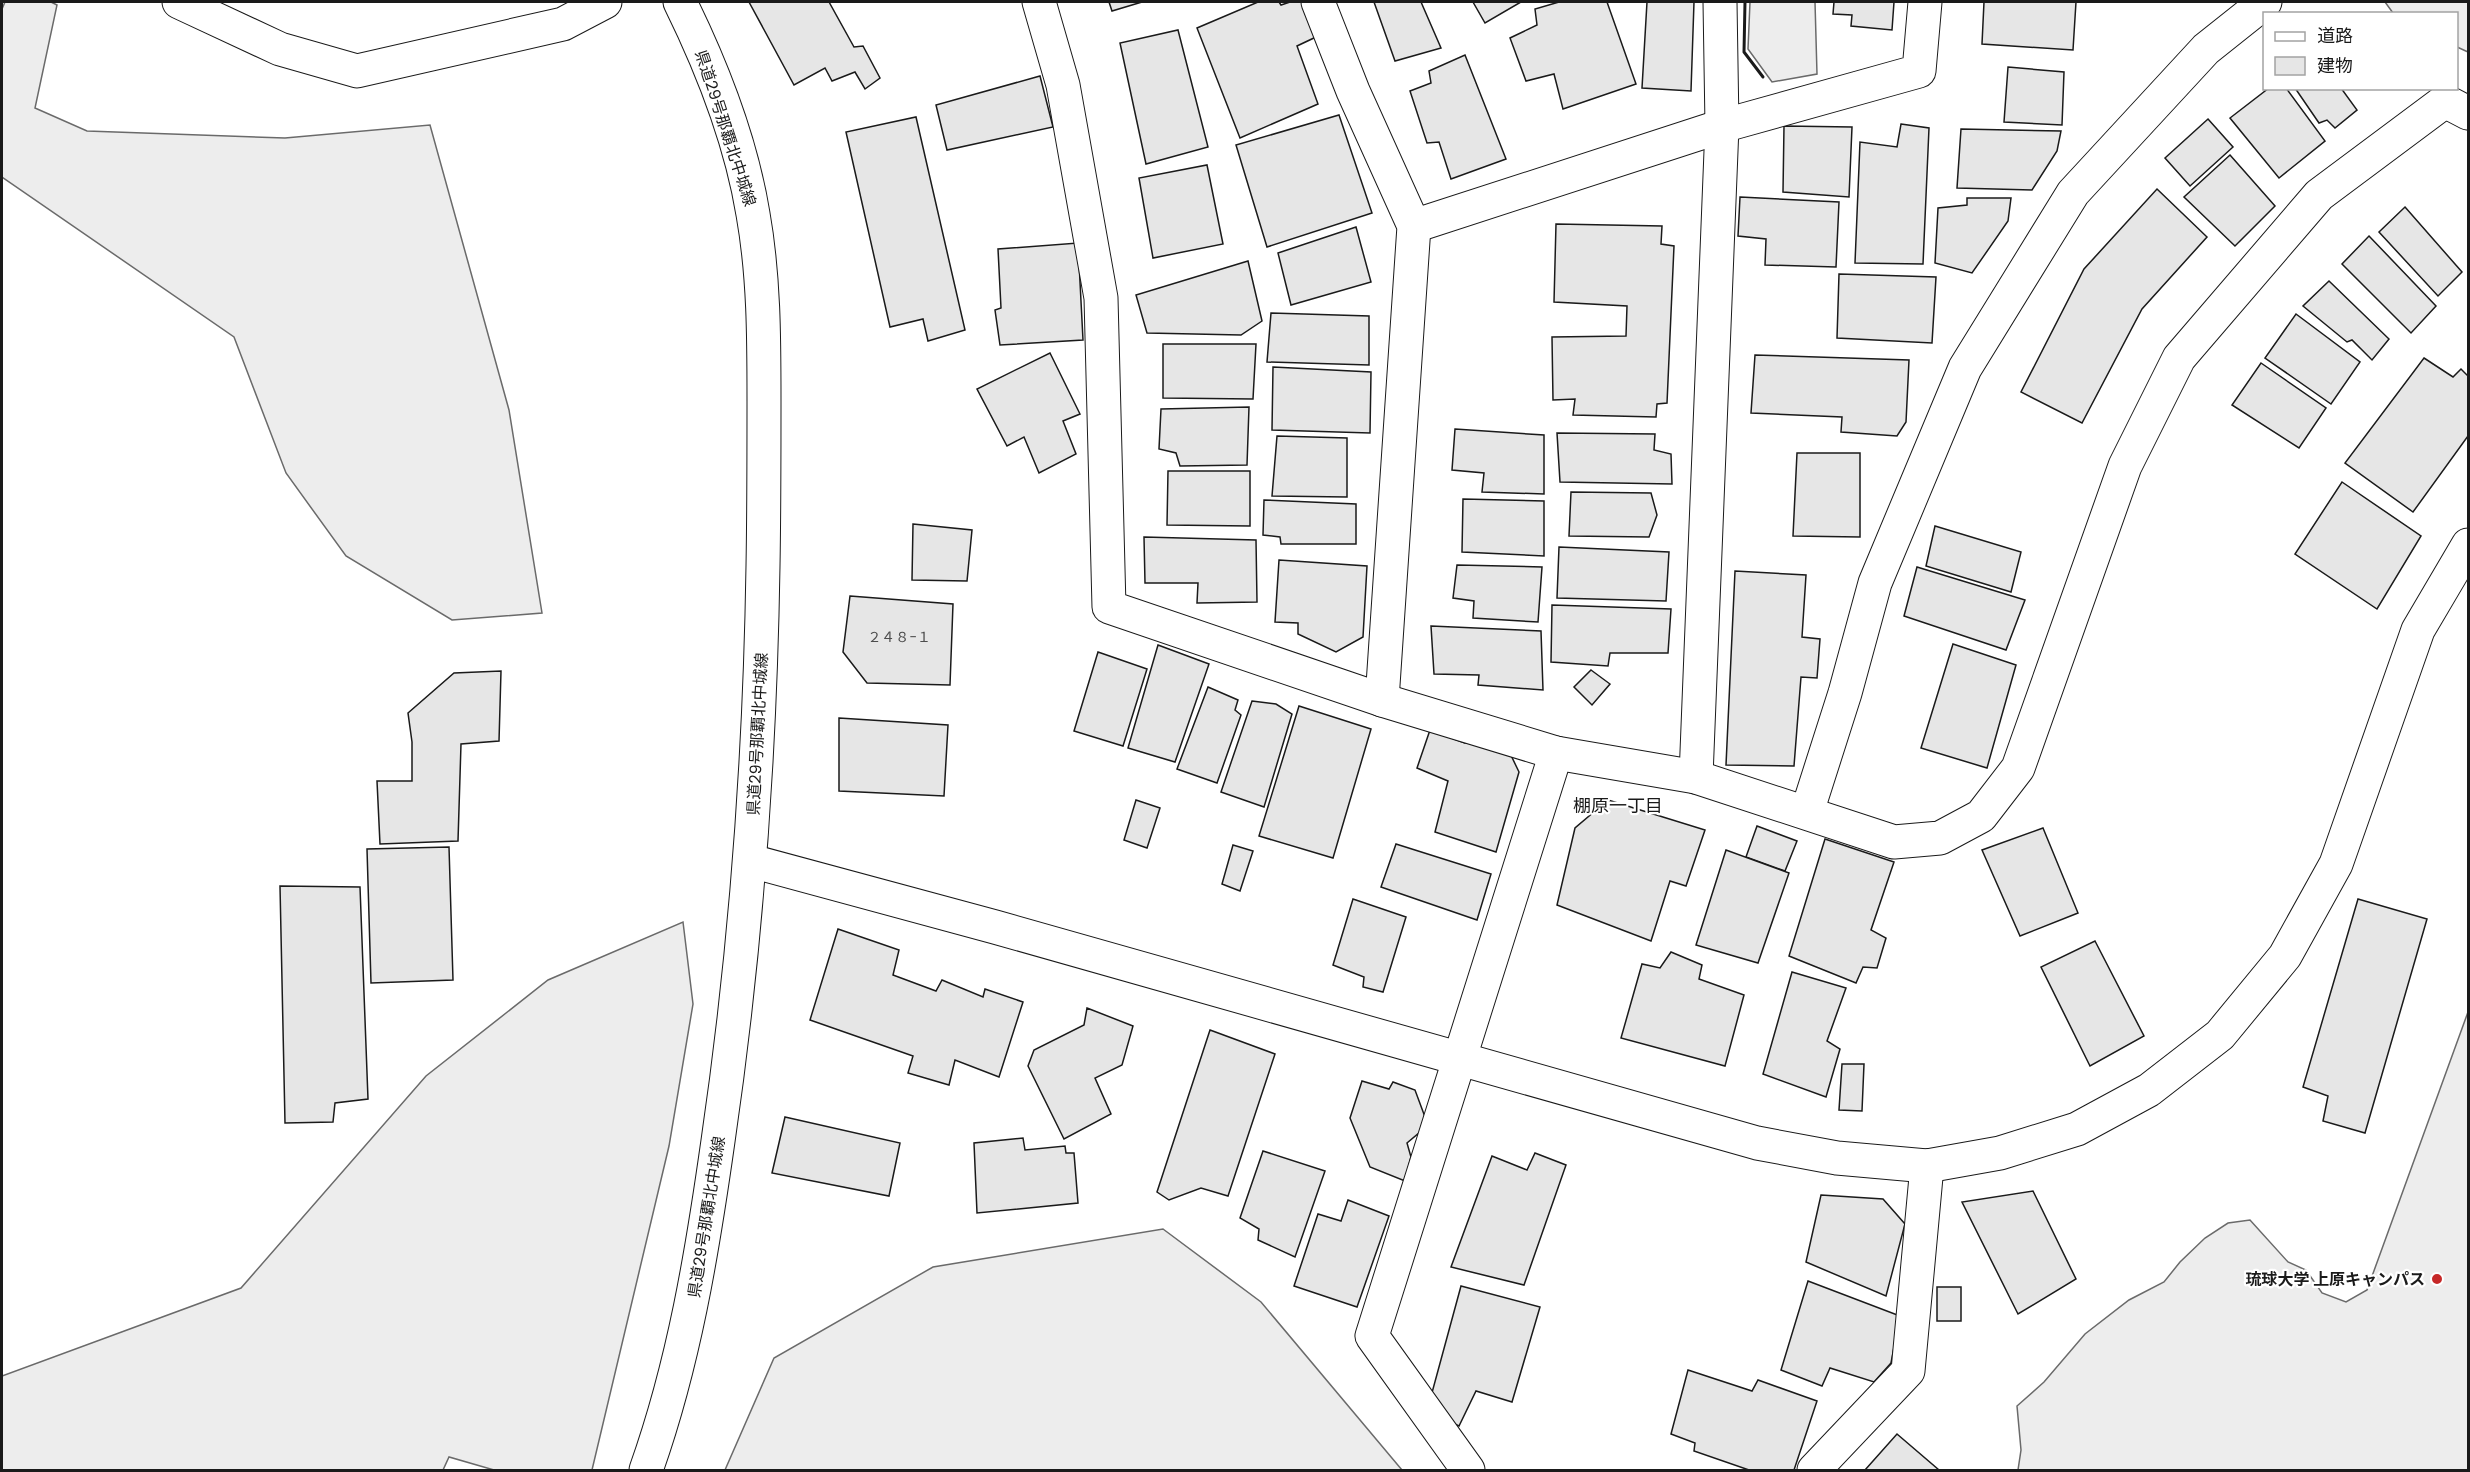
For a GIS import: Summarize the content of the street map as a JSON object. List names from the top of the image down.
{
  "streets": {
    "street": ["県道29号那覇北中城線"]
  },
  "districts": ["棚原一丁目"],
  "places": ["琉球大学 上原キャンパス"],
  "house_numbers": ["２４８−１"],
  "legend": ["道路", "建物"]
}
